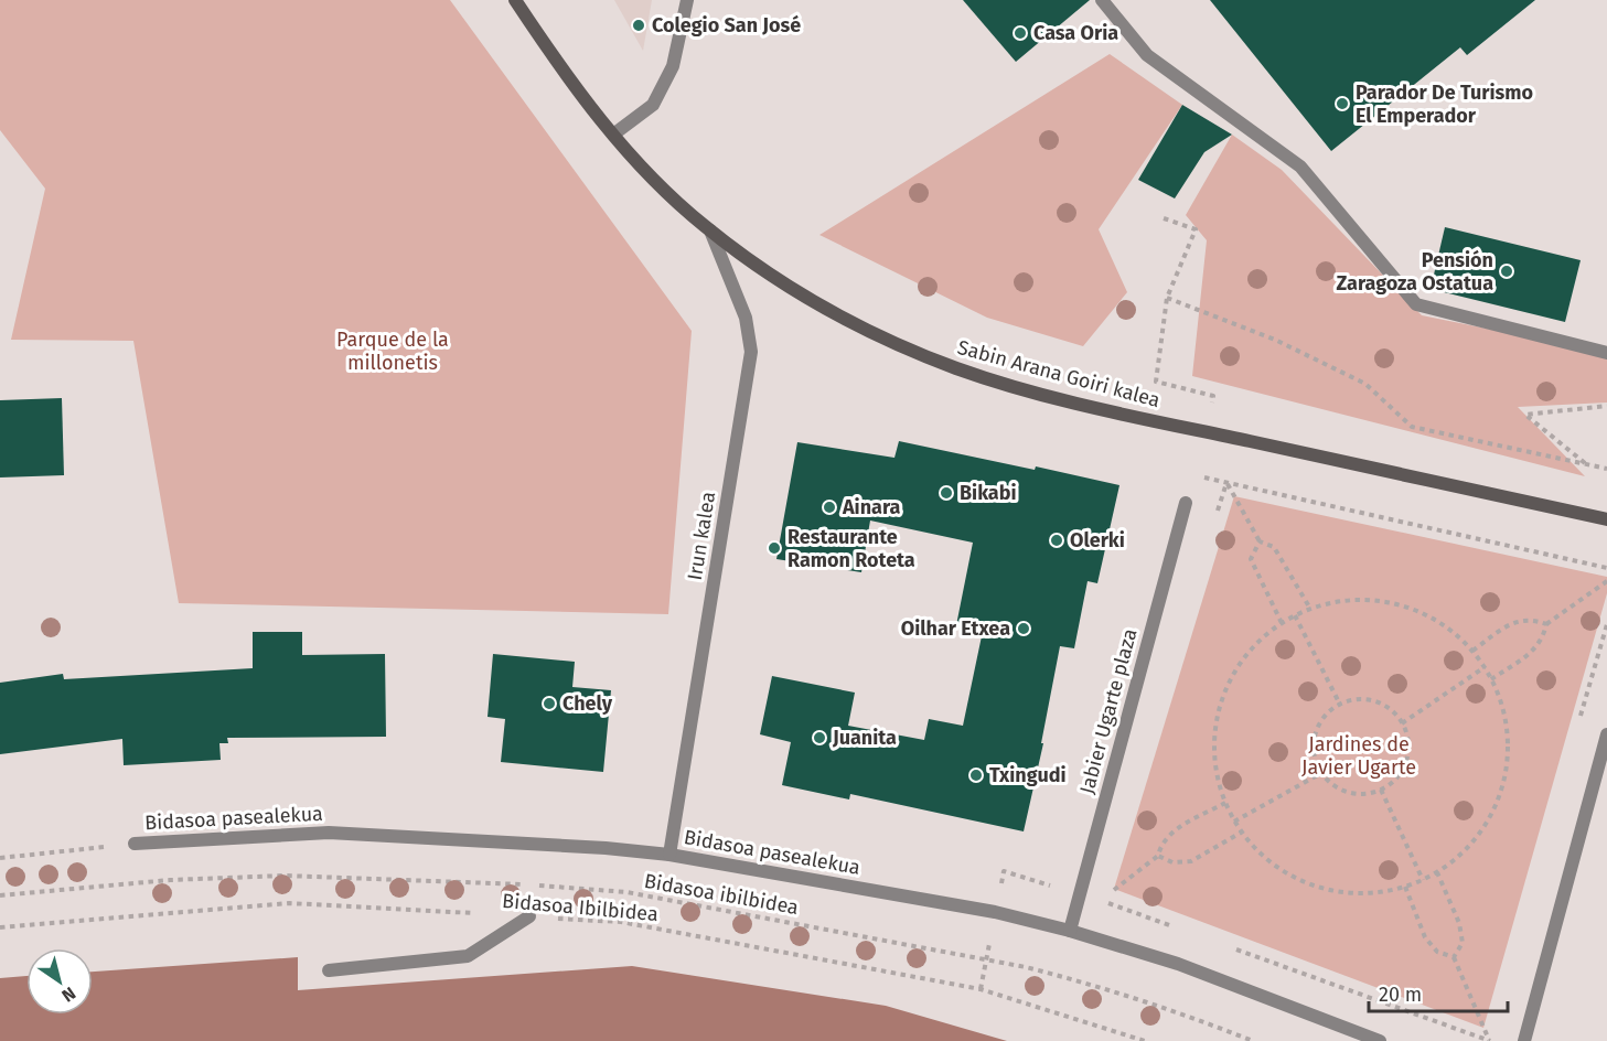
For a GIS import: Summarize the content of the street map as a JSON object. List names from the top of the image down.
{
  "streets": {
    "street": [
      "Sabin Arana Goiri kalea",
      "Irun kalea",
      "Jabier Ugarte plaza",
      "Bidasoa pasealekua"
    ],
    "path": ["Bidasoa ibilbidea", "Bidasoa Ibilbidea"]
  },
  "crossings": [
    ["Sabin Arana Goiri kalea", "Irun kalea"],
    ["Irun kalea", "Bidasoa pasealekua"],
    ["Jabier Ugarte plaza", "Bidasoa pasealekua"]
  ],
  "parks": ["Parque de la millonetis", "Jardines de Javier Ugarte"],
  "places": [
    "Colegio San José",
    "Casa Oria",
    "Parador De Turismo El Emperador",
    "Pensión Zaragoza Ostatua",
    "Bikabi",
    "Ainara",
    "Olerki",
    "Restaurante Ramon Roteta",
    "Oilhar Etxea",
    "Chely",
    "Juanita",
    "Txingudi"
  ],
  "scale_bar": "20 m",
  "north": "bottom right"
}
